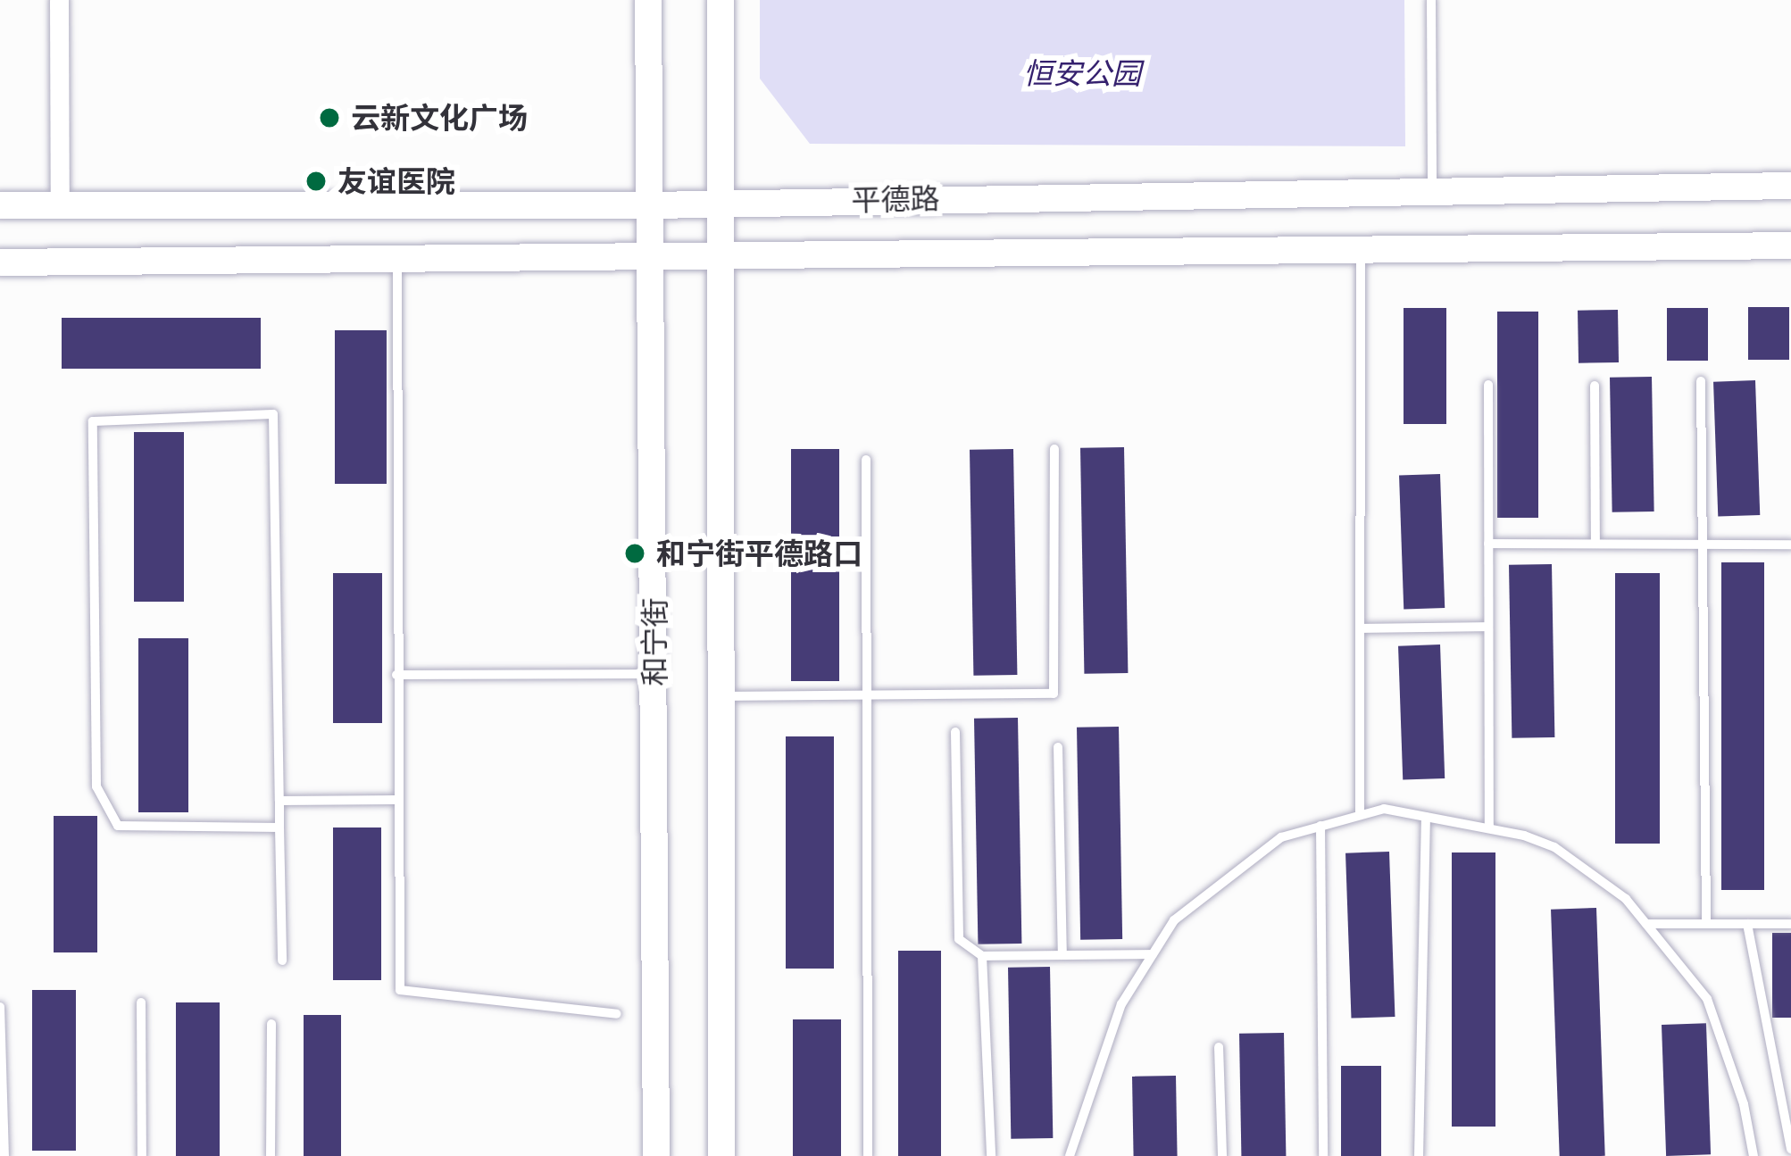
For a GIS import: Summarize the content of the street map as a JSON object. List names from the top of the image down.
{
  "streets": {
    "main road": ["平德路", "和宁街"]
  },
  "crossings": [
    ["平德路", "和宁街"]
  ],
  "parks": ["恒安公园"],
  "places": ["云新文化广场", "友谊医院", "和宁街平德路口"]
}
